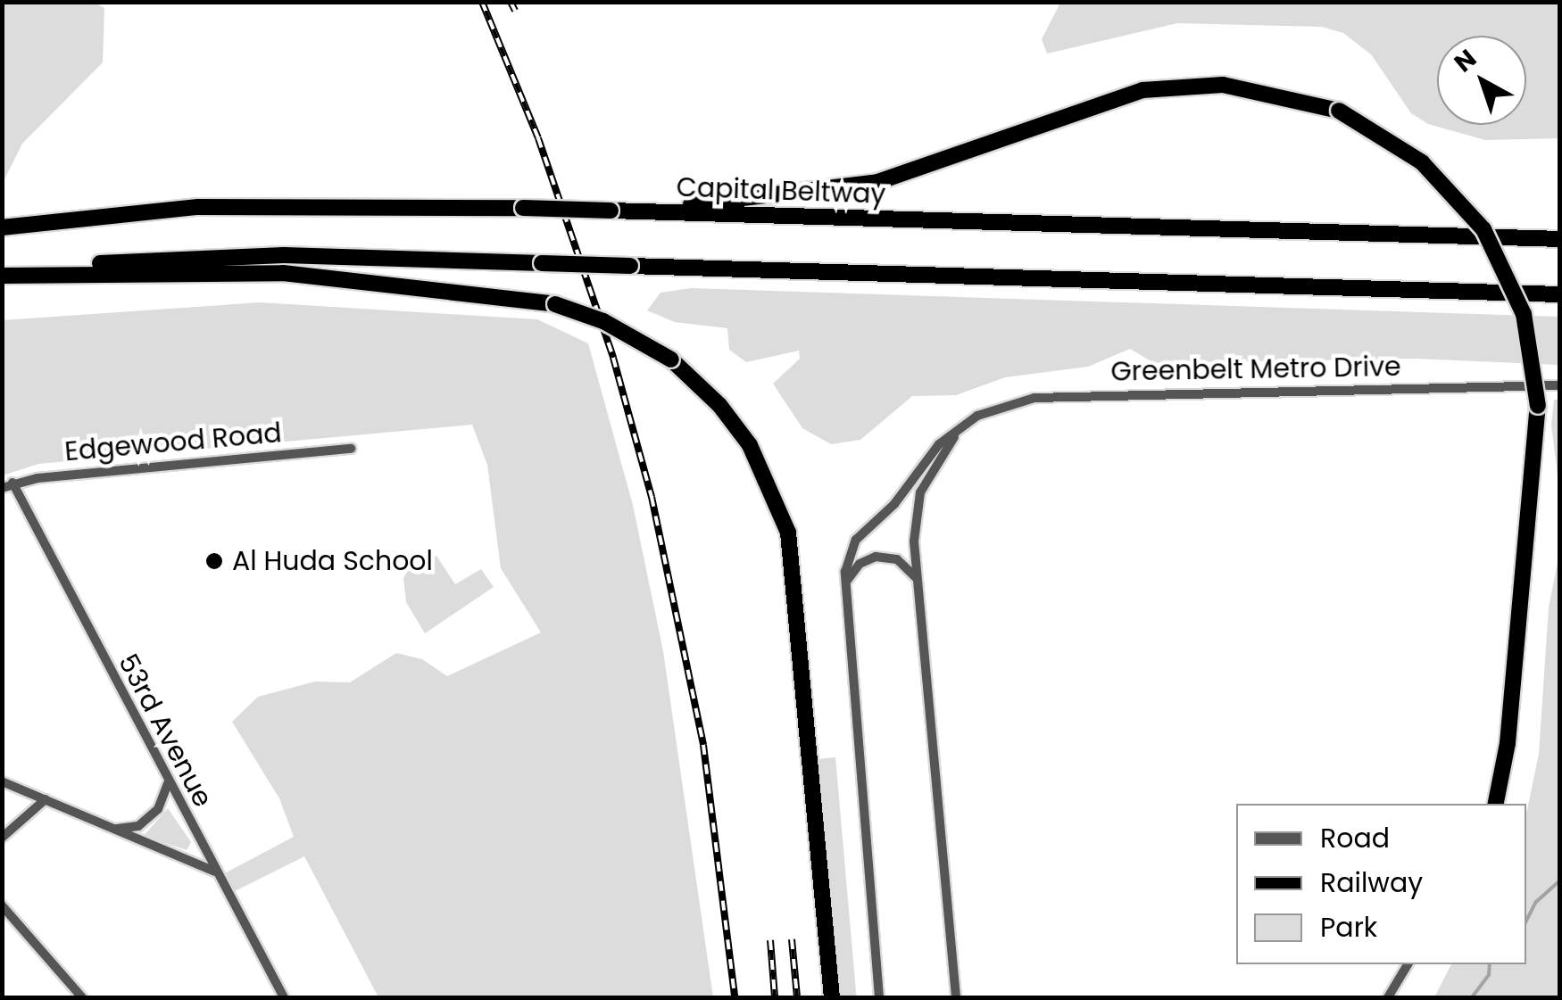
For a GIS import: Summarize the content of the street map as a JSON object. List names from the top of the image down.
{
  "streets": {
    "highway": ["Capital Beltway"],
    "street": ["Greenbelt Metro Drive", "Edgewood Road", "53rd Avenue"]
  },
  "crossings": [
    ["Edgewood Road", "53rd Avenue"]
  ],
  "places": ["Al Huda School"],
  "legend": ["Road", "Railway", "Park"],
  "north": "top left"
}
